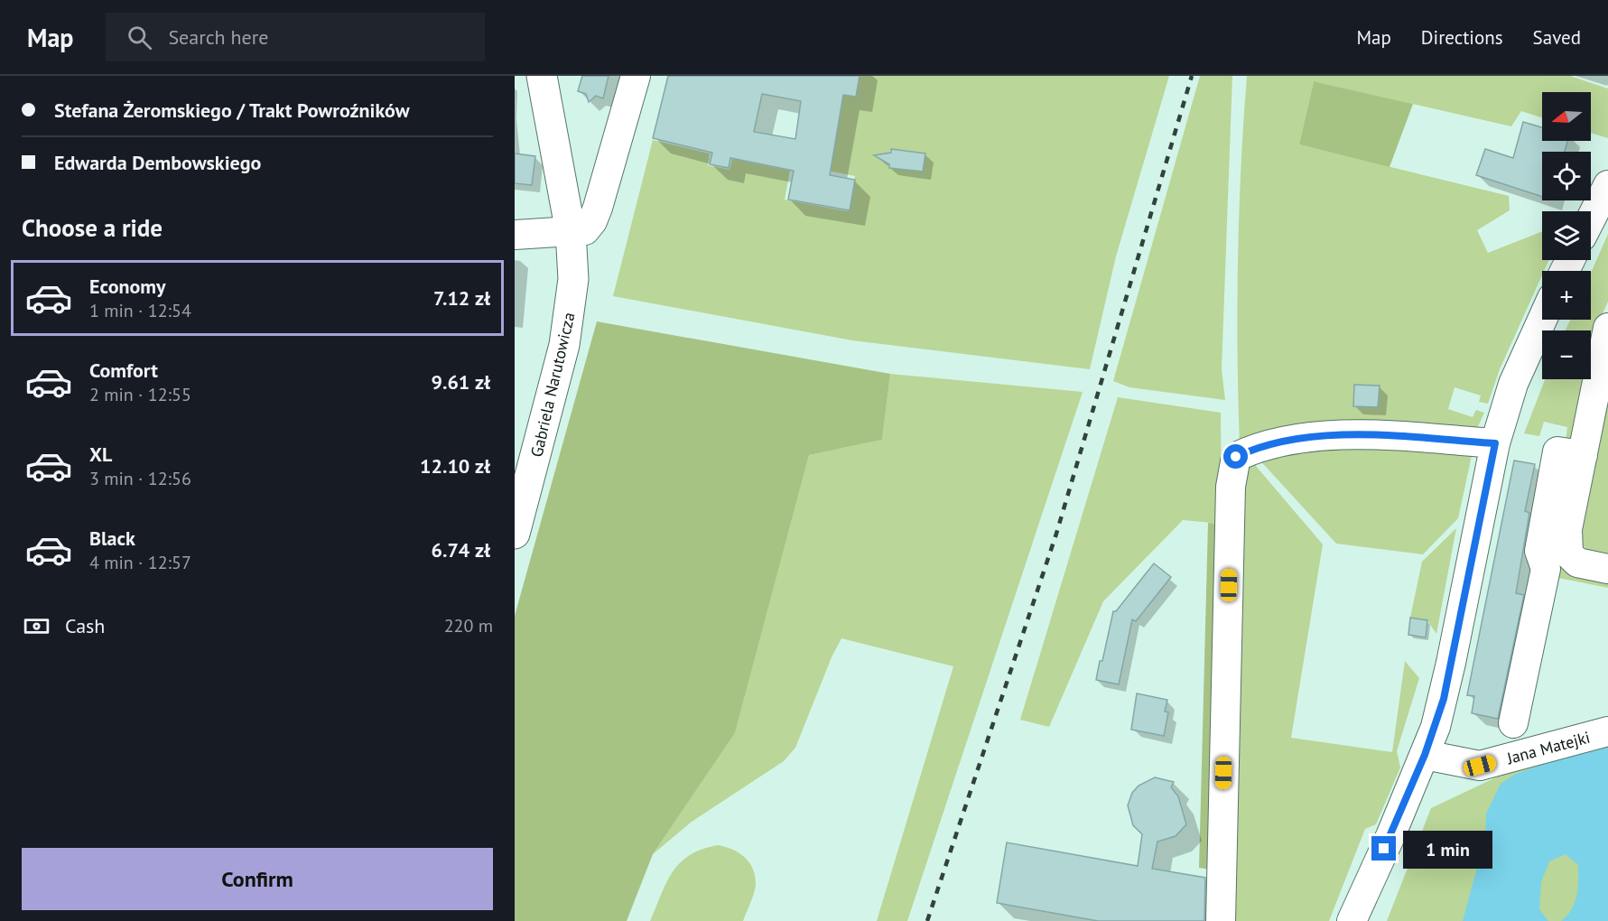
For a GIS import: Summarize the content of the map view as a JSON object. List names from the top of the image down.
{
  "streets": {
    "main road": ["Gabriela Narutowicza"],
    "street": ["Jana Matejki"]
  },
  "north": "left",
  "page": {
    "header": "Map",
    "search": "Search here",
    "nav": ["Map", "Directions", "Saved"],
    "banner": ["Stefana Żeromskiego / Trakt Powroźników", "Edwarda Dembowskiego"],
    "map_buttons": ["+", "−"],
    "heading": "Choose a ride",
    "list": [
      {
        "name": "Economy",
        "note": "1 min · 12:54",
        "value": "7.12 zł"
      },
      {
        "name": "Comfort",
        "note": "2 min · 12:55",
        "value": "9.61 zł"
      },
      {
        "name": "XL",
        "note": "3 min · 12:56",
        "value": "12.10 zł"
      },
      {
        "name": "Black",
        "note": "4 min · 12:57",
        "value": "6.74 zł"
      }
    ],
    "pay": ["Cash", "220 m"],
    "bubble": "1 min",
    "buttons": "Confirm"
  }
}
